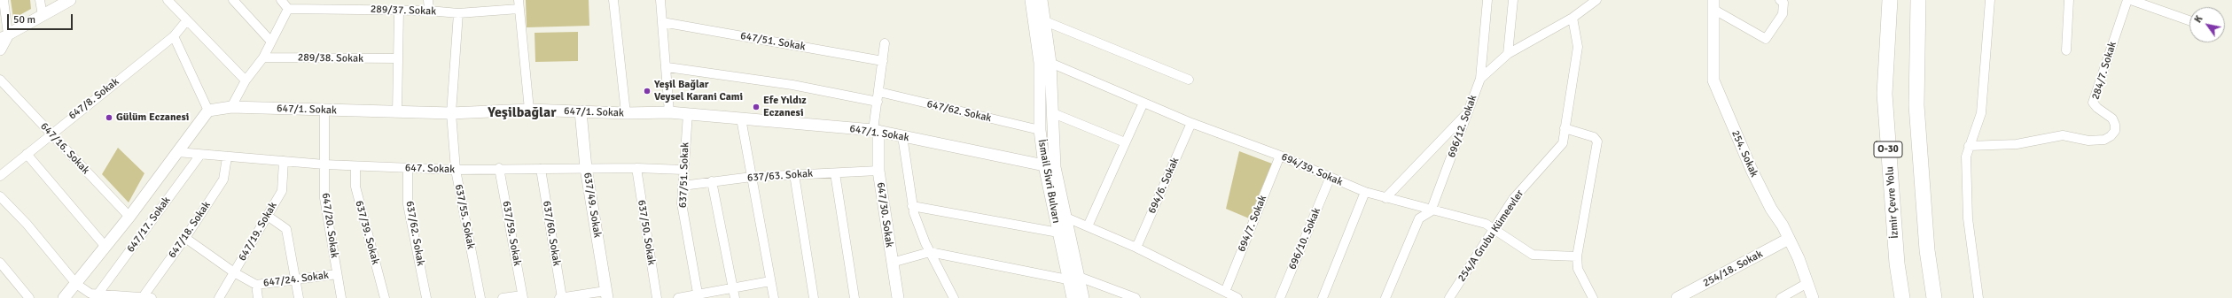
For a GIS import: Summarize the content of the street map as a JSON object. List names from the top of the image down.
{
  "streets": {
    "highway": ["O-30", "İzmir Çevre Yolu"],
    "street": [
      "289/37. Sokak",
      "647/51. Sokak",
      "289/38. Sokak",
      "284/7. Sokak",
      "647/8. Sokak",
      "647/1. Sokak",
      "647/62. Sokak",
      "696/12. Sokak",
      "647/16. Sokak",
      "254. Sokak",
      "647. Sokak",
      "694/39. Sokak",
      "637/51. Sokak",
      "637/63. Sokak",
      "İsmail Sivri Bulvarı",
      "694/6. Sokak",
      "637/49. Sokak",
      "647/30. Sokak",
      "637/55. Sokak",
      "694/7. Sokak",
      "647/17. Sokak",
      "647/20. Sokak",
      "647/18. Sokak",
      "647/19. Sokak",
      "637/39. Sokak",
      "637/50. Sokak",
      "637/62. Sokak",
      "637/59. Sokak",
      "637/60. Sokak",
      "254/A Grubu Kümeevler",
      "696/10. Sokak",
      "254/18. Sokak",
      "647/24. Sokak"
    ]
  },
  "crossings": [
    ["289/37. Sokak", "637/55. Sokak"],
    ["647/8. Sokak", "647/16. Sokak"],
    ["647/1. Sokak", "637/51. Sokak"],
    ["647/1. Sokak", "İsmail Sivri Bulvarı"],
    ["647/1. Sokak", "637/49. Sokak"],
    ["647/1. Sokak", "647/30. Sokak"],
    ["647/1. Sokak", "637/55. Sokak"],
    ["647/1. Sokak", "647/20. Sokak"],
    ["647/62. Sokak", "İsmail Sivri Bulvarı"],
    ["696/12. Sokak", "694/39. Sokak"],
    ["696/12. Sokak", "254/A Grubu Kümeevler"],
    ["254. Sokak", "254/18. Sokak"],
    ["647. Sokak", "637/51. Sokak"],
    ["647. Sokak", "637/49. Sokak"],
    ["647. Sokak", "637/55. Sokak"],
    ["647. Sokak", "647/17. Sokak"],
    ["647. Sokak", "647/20. Sokak"],
    ["647. Sokak", "647/18. Sokak"],
    ["647. Sokak", "647/19. Sokak"],
    ["647. Sokak", "637/39. Sokak"],
    ["647. Sokak", "637/50. Sokak"],
    ["647. Sokak", "637/62. Sokak"],
    ["647. Sokak", "637/59. Sokak"],
    ["647. Sokak", "637/60. Sokak"],
    ["694/39. Sokak", "İsmail Sivri Bulvarı"],
    ["694/39. Sokak", "694/6. Sokak"],
    ["694/39. Sokak", "694/7. Sokak"],
    ["694/39. Sokak", "254/A Grubu Kümeevler"],
    ["694/39. Sokak", "696/10. Sokak"],
    ["637/51. Sokak", "637/63. Sokak"],
    ["637/63. Sokak", "647/30. Sokak"],
    ["647/20. Sokak", "647/24. Sokak"],
    ["647/18. Sokak", "647/24. Sokak"],
    ["647/19. Sokak", "647/24. Sokak"]
  ],
  "districts": ["Yeşilbağlar"],
  "places": ["Yeşil Bağlar Veysel Karani Cami", "Efe Yıldız Eczanesi", "Gülüm Eczanesi"],
  "scale_bar": "50 m",
  "north": "top left"
}
